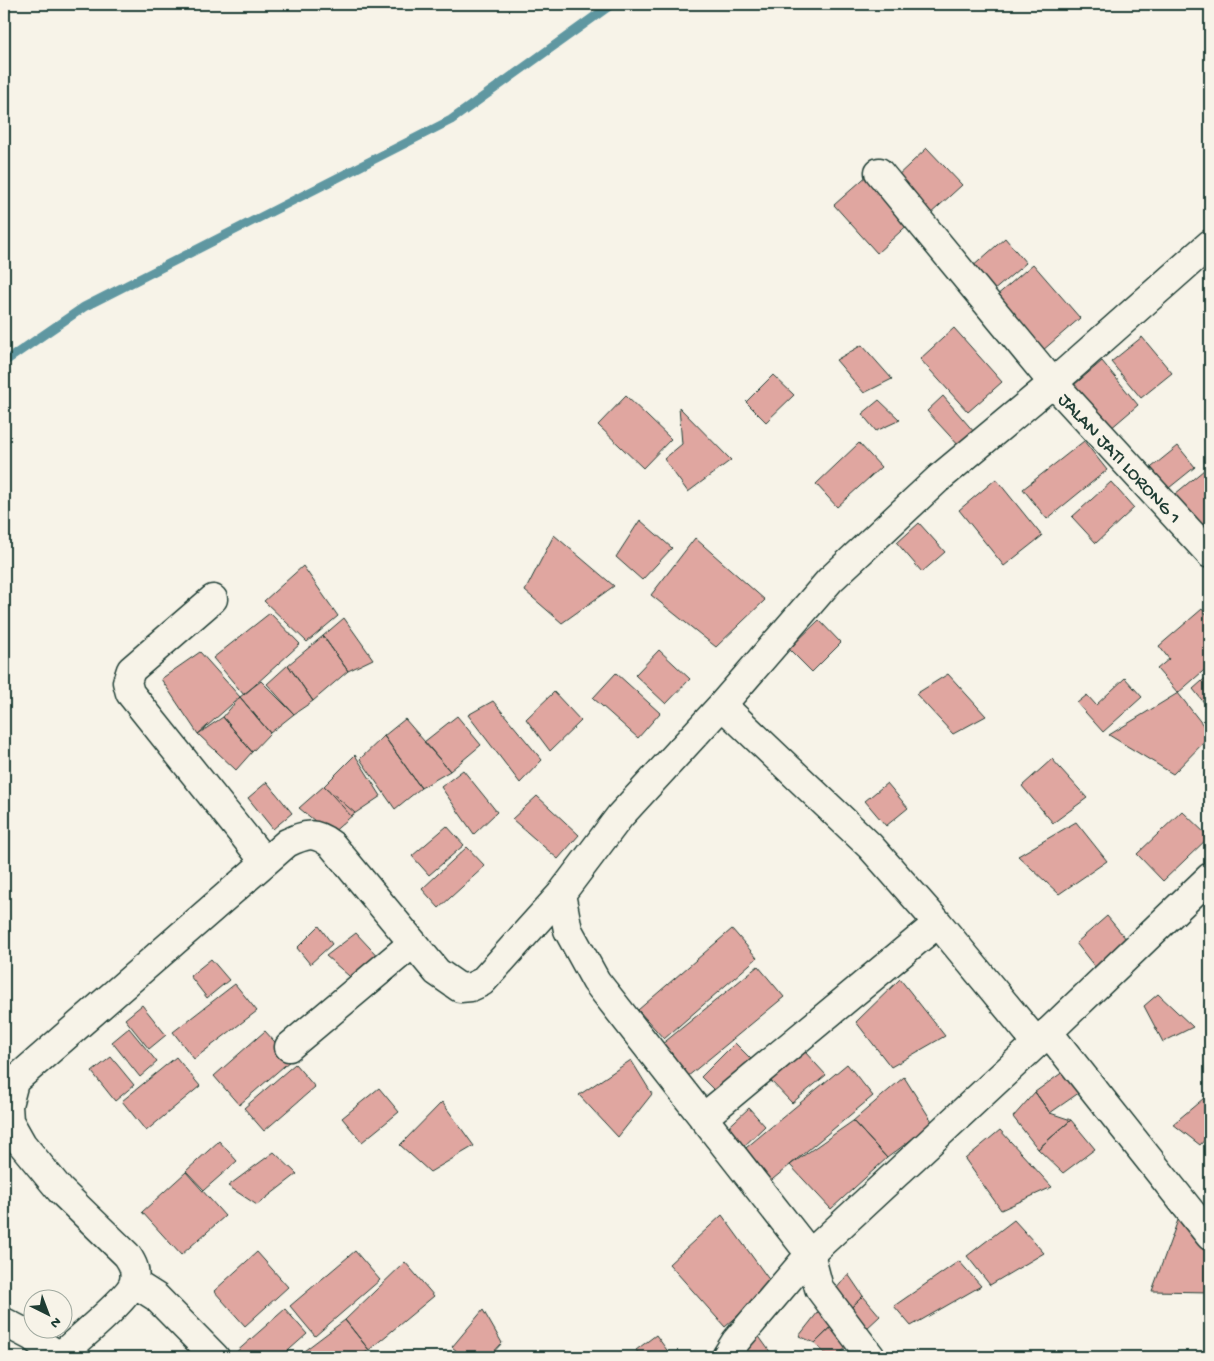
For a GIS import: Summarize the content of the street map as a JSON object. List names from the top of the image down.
{
  "streets": {
    "street": ["JALAN JATI LORONG 1"]
  },
  "north": "bottom right"
}
